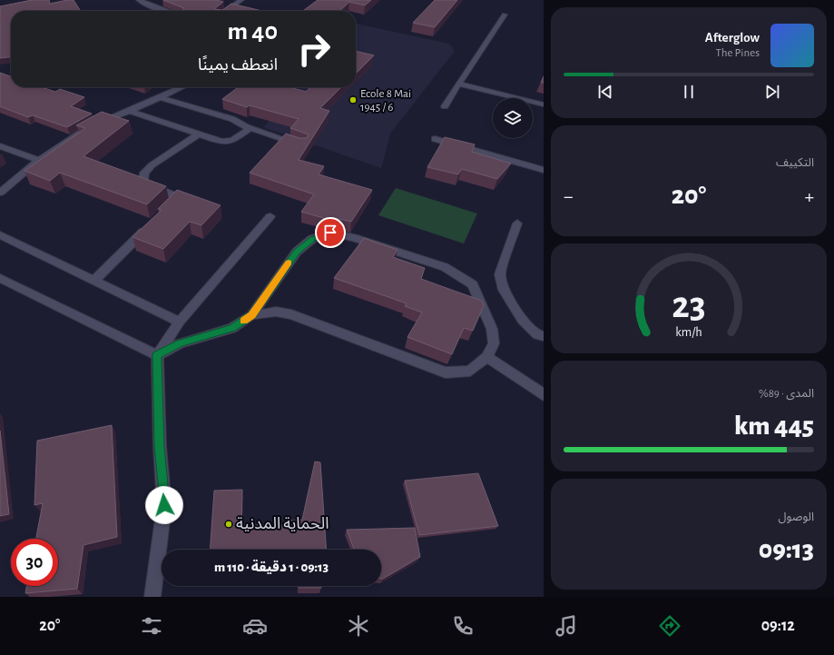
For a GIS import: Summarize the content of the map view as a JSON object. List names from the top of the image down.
{
  "places": ["Ecole 8 Mai 1945 / 6", "الحماية المدنية"],
  "page": {
    "turn": ["40 m", "انعطف يمينًا"],
    "song": ["Afterglow", "The Pines"],
    "tile": [
      "التكييف",
      ["المدى · 89%", "445 km"],
      ["الوصول", "09:13"]
    ],
    "heat": ["−", "20°", "+"],
    "limit": "30",
    "trip": "09:13 · 1 دقيقة · 110 m",
    "tabs": ["09:12", "20°"],
    "gauge": ["23", "km/h"]
  }
}
